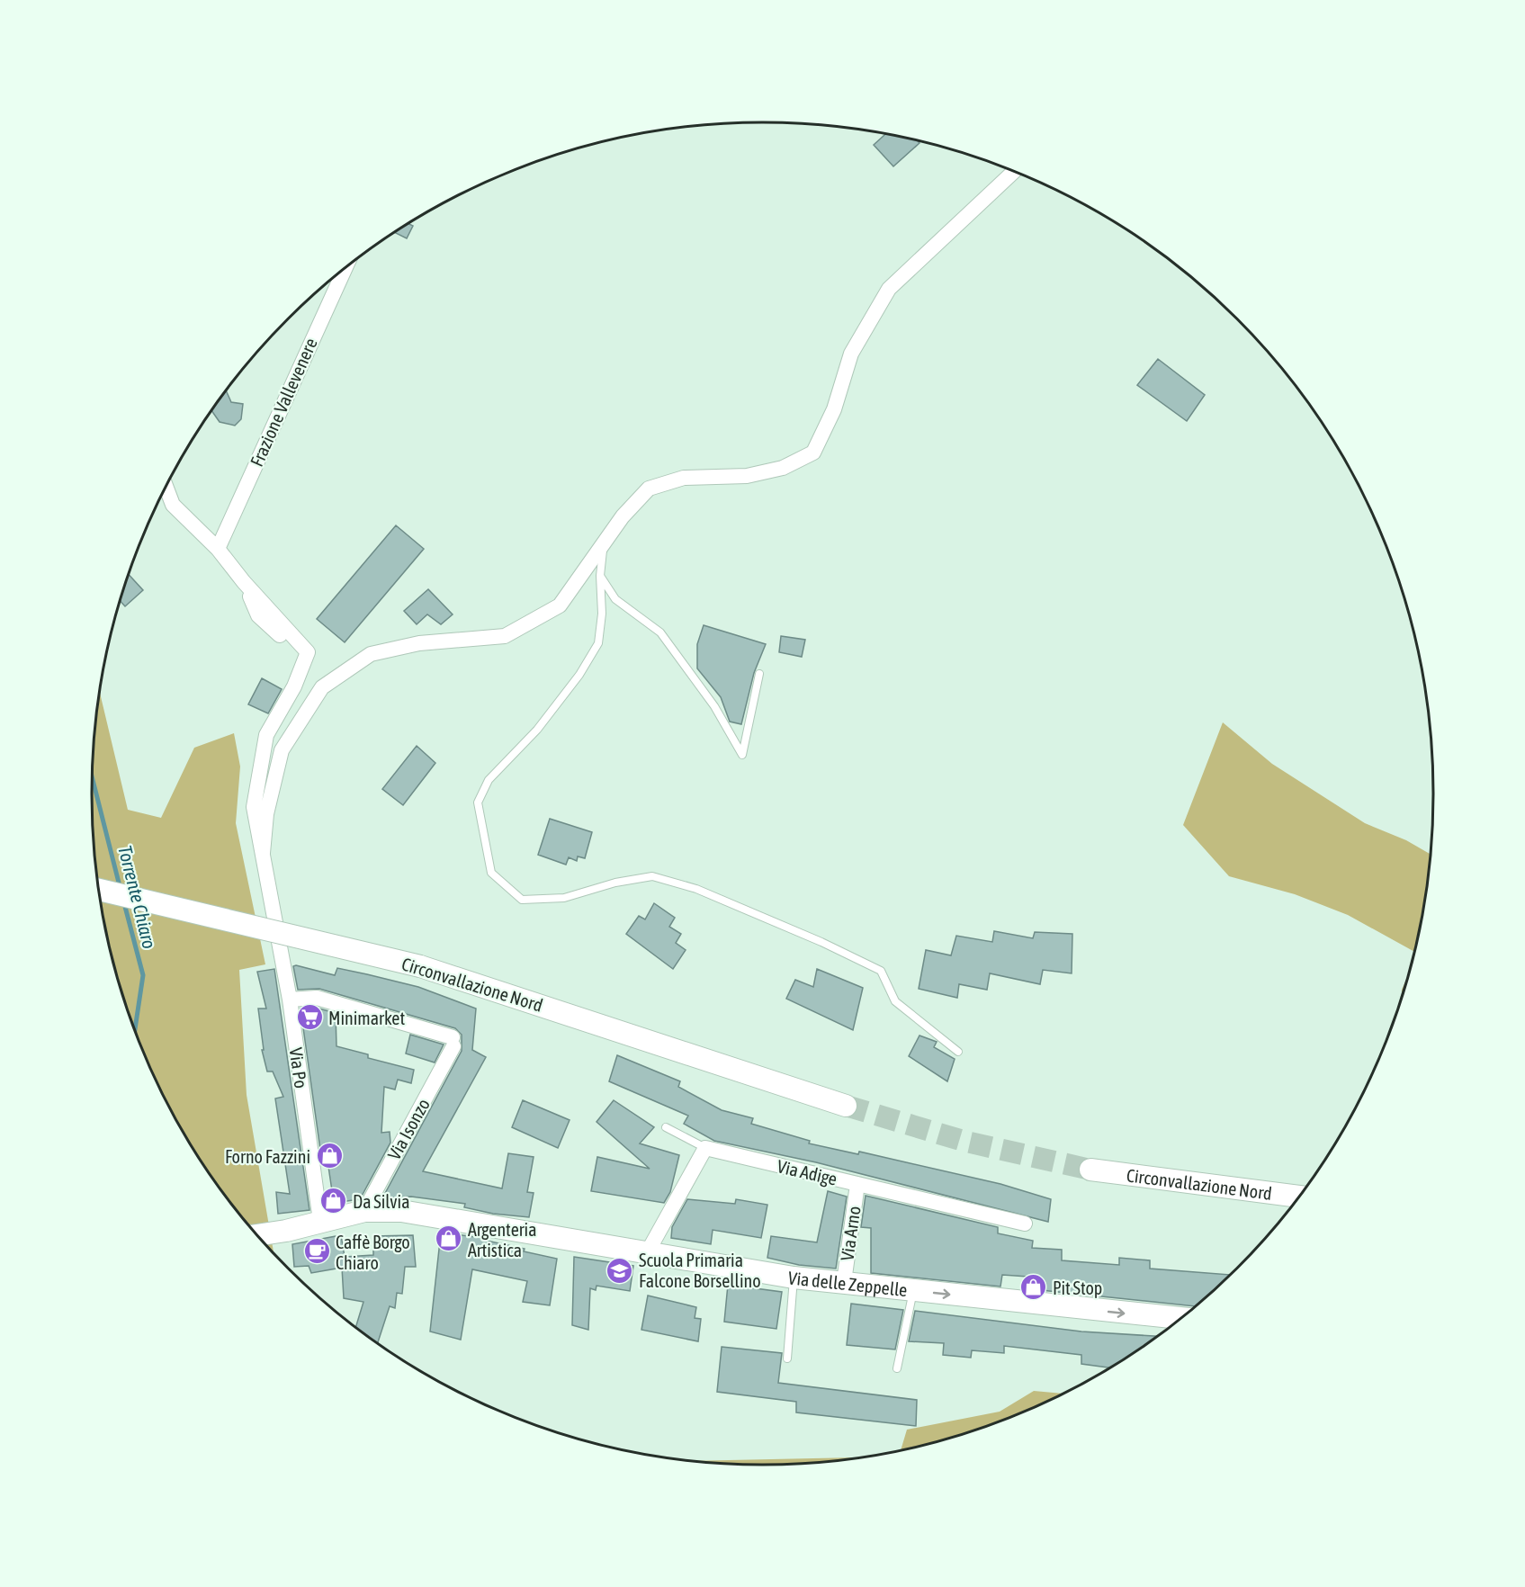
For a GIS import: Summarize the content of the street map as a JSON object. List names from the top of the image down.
{
  "streets": {
    "main road": ["Circonvallazione Nord", "Via delle Zeppelle"],
    "street": [
      "Frazione Vallevenere",
      "Via Po",
      "Via Isonzo",
      "Via Adige",
      "Via Arno"
    ]
  },
  "crossings": [
    ["Via Po", "Via Isonzo"],
    ["Via Po", "Via delle Zeppelle"],
    ["Via Isonzo", "Via delle Zeppelle"],
    ["Via Adige", "Via Arno"],
    ["Via Arno", "Via delle Zeppelle"]
  ],
  "water": ["Torrente Chiaro"],
  "places": {
    "supermarket": ["Minimarket"],
    "shop": [
      "Forno Fazzini",
      "Da Silvia",
      "Argenteria Artistica",
      "Pit Stop"
    ],
    "cafe": ["Caffè Borgo Chiaro"],
    "school or university": ["Scuola Primaria Falcone Borsellino"]
  }
}
